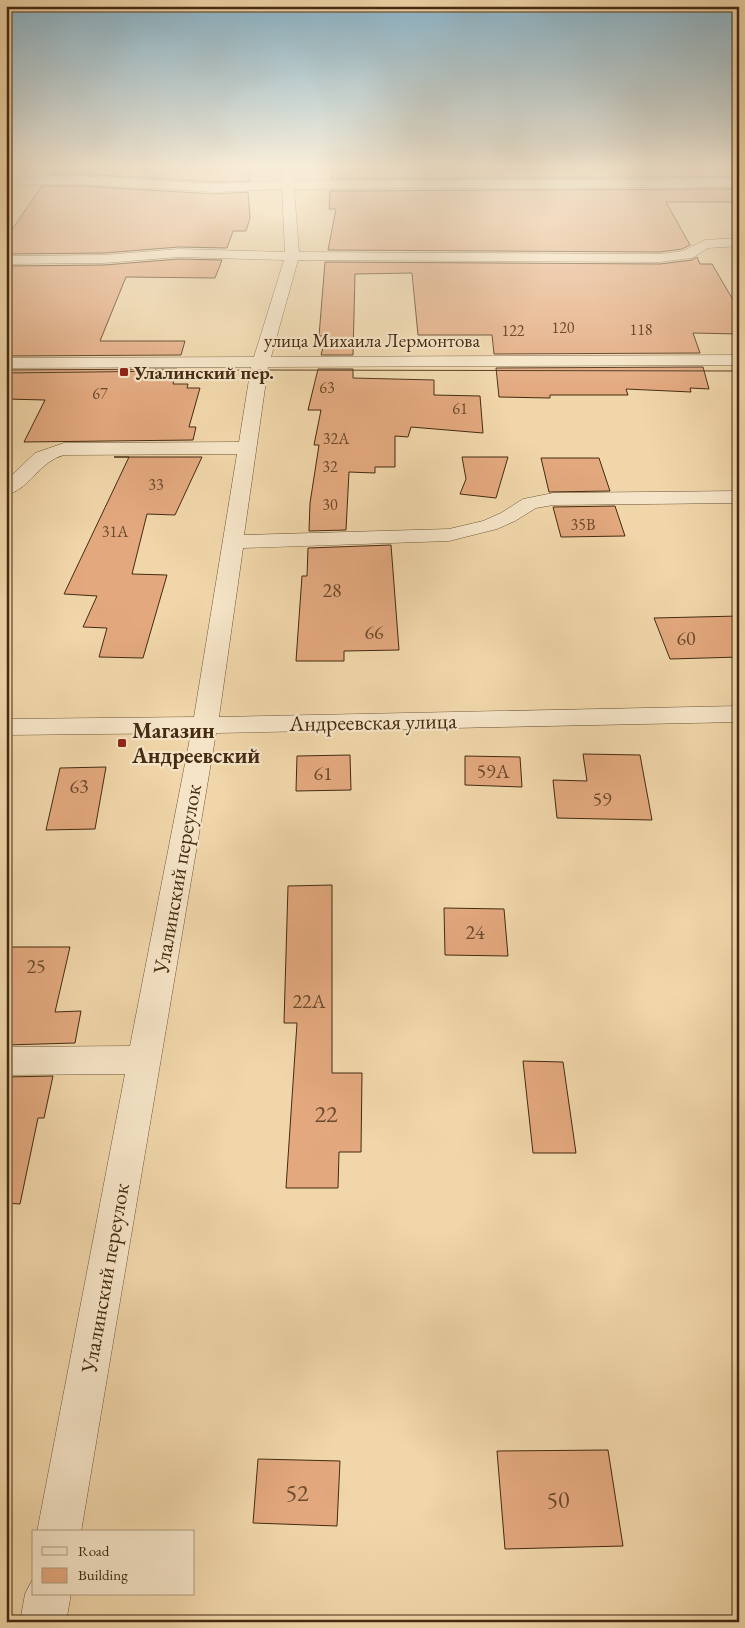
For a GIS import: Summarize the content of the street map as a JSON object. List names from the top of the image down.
{
  "streets": {
    "street": ["улица Михаила Лермонтова", "Андреевская улица", "Улалинский переулок"]
  },
  "crossings": [
    ["улица Михаила Лермонтова", "Улалинский переулок"],
    ["Андреевская улица", "Улалинский переулок"]
  ],
  "places": {
    "transit": ["Улалинский пер.", "Магазин Андреевский"]
  },
  "house_numbers": [
    "120",
    "118",
    "122",
    "63",
    "67",
    "61",
    "32А",
    "32",
    "33",
    "30",
    "35В",
    "31А",
    "28",
    "66",
    "60",
    "59А",
    "61",
    "63",
    "59",
    "24",
    "25",
    "22А",
    "22",
    "52",
    "50"
  ],
  "legend": ["Road", "Building"]
}
